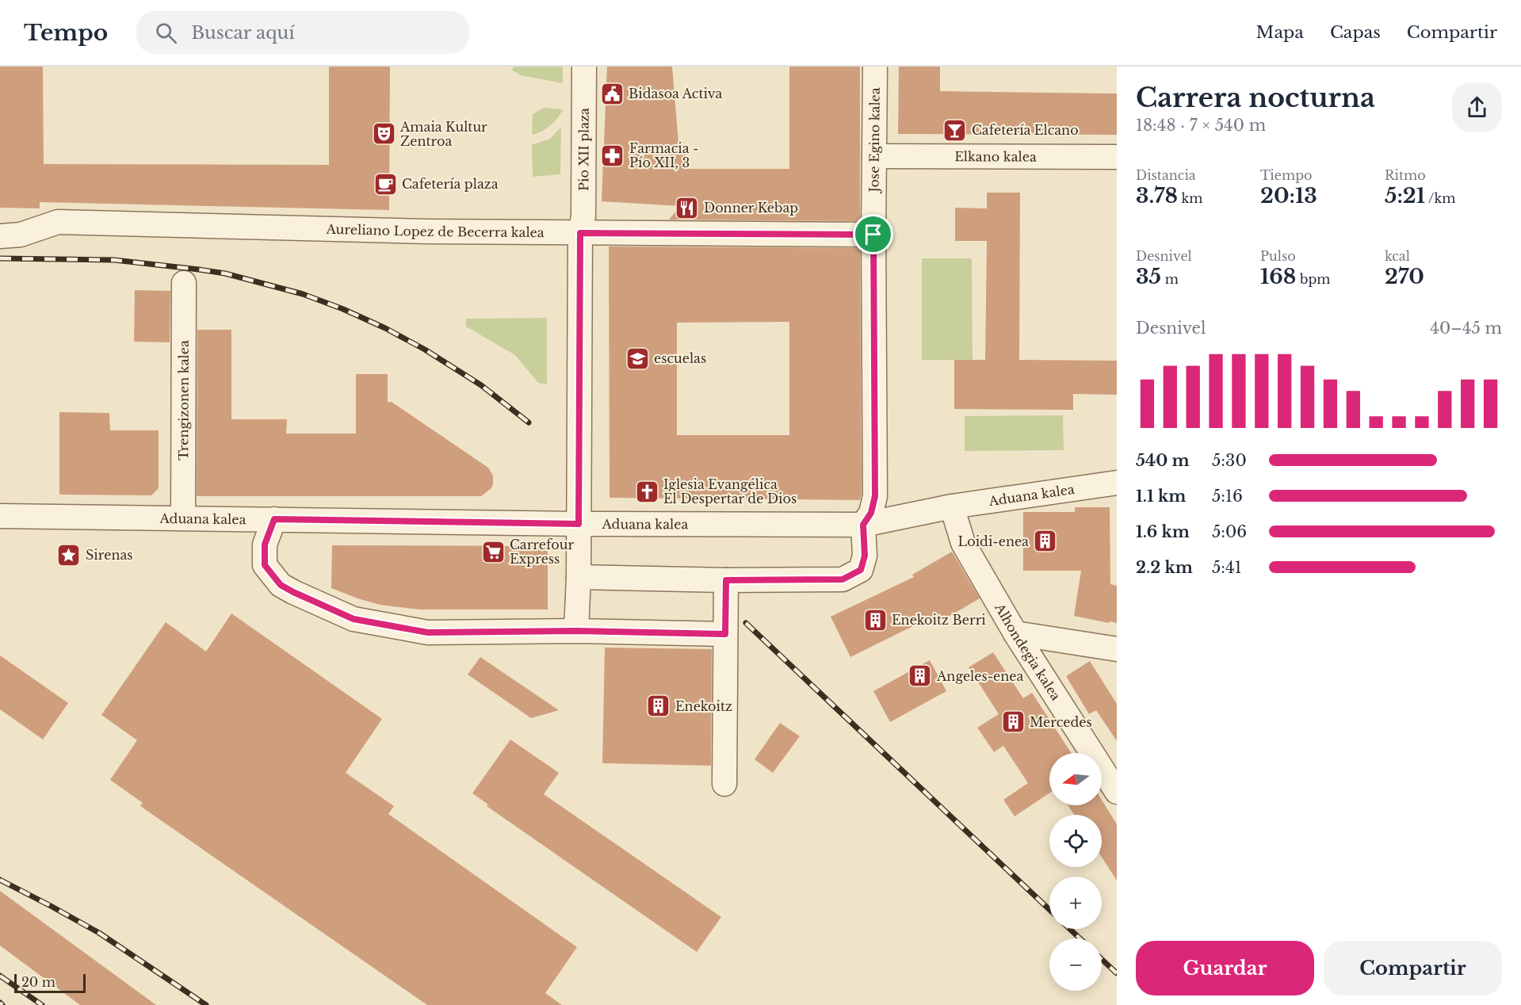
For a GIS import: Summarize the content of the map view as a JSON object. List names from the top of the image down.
{
  "streets": {
    "street": [
      "Jose Egino kalea",
      "Pio XII plaza",
      "Elkano kalea",
      "Aureliano Lopez de Becerra kalea",
      "Trengizonen kalea",
      "Aduana kalea",
      "Alhondegia kalea"
    ]
  },
  "crossings": [
    ["Jose Egino kalea", "Elkano kalea"],
    ["Jose Egino kalea", "Aureliano Lopez de Becerra kalea"],
    ["Jose Egino kalea", "Aduana kalea"],
    ["Pio XII plaza", "Aureliano Lopez de Becerra kalea"],
    ["Pio XII plaza", "Aduana kalea"],
    ["Trengizonen kalea", "Aduana kalea"],
    ["Aduana kalea", "Alhondegia kalea"]
  ],
  "places": {
    "public building": ["Bidasoa Activa"],
    "bar": ["Cafetería Elcano"],
    "theatre": ["Amaia Kultur Zentroa"],
    "pharmacy": ["Farmacia - Pío XII, 3"],
    "cafe": ["Cafetería plaza"],
    "restaurant": ["Donner Kebap"],
    "school or university": ["escuelas"],
    "church": ["Iglesia Evangélica El Despertar de Dios"],
    "building": [
      "Loidi-enea",
      "Enekoitz Berri",
      "Angeles-enea",
      "Enekoitz",
      "Mercedes"
    ],
    "supermarket": ["Carrefour Express"],
    "place": ["Sirenas"]
  },
  "scale_bar": "20 m",
  "north": "left",
  "page": {
    "header": "Tempo",
    "search": "Buscar aquí",
    "nav": ["Mapa", "Capas", "Compartir"],
    "heading": ["Carrera nocturna", "18:48 · 7 × 540 m"],
    "stats": [
      ["Distancia", "3.78 km"],
      ["Tiempo", "20:13"],
      ["Ritmo", "5:21 /km"],
      ["Desnivel", "35 m"],
      ["Pulso", "168 bpm"],
      ["kcal", "270"]
    ],
    "chart": ["Desnivel", "40–45 m"],
    "list": [
      {
        "name": "540 m",
        "note": "5:30"
      },
      {
        "name": "1.1 km",
        "note": "5:16"
      },
      {
        "name": "1.6 km",
        "note": "5:06"
      },
      {
        "name": "2.2 km",
        "note": "5:41"
      }
    ],
    "map_buttons": ["+", "−"],
    "buttons": ["Guardar", "Compartir"],
    "scale": "20 m"
  }
}
